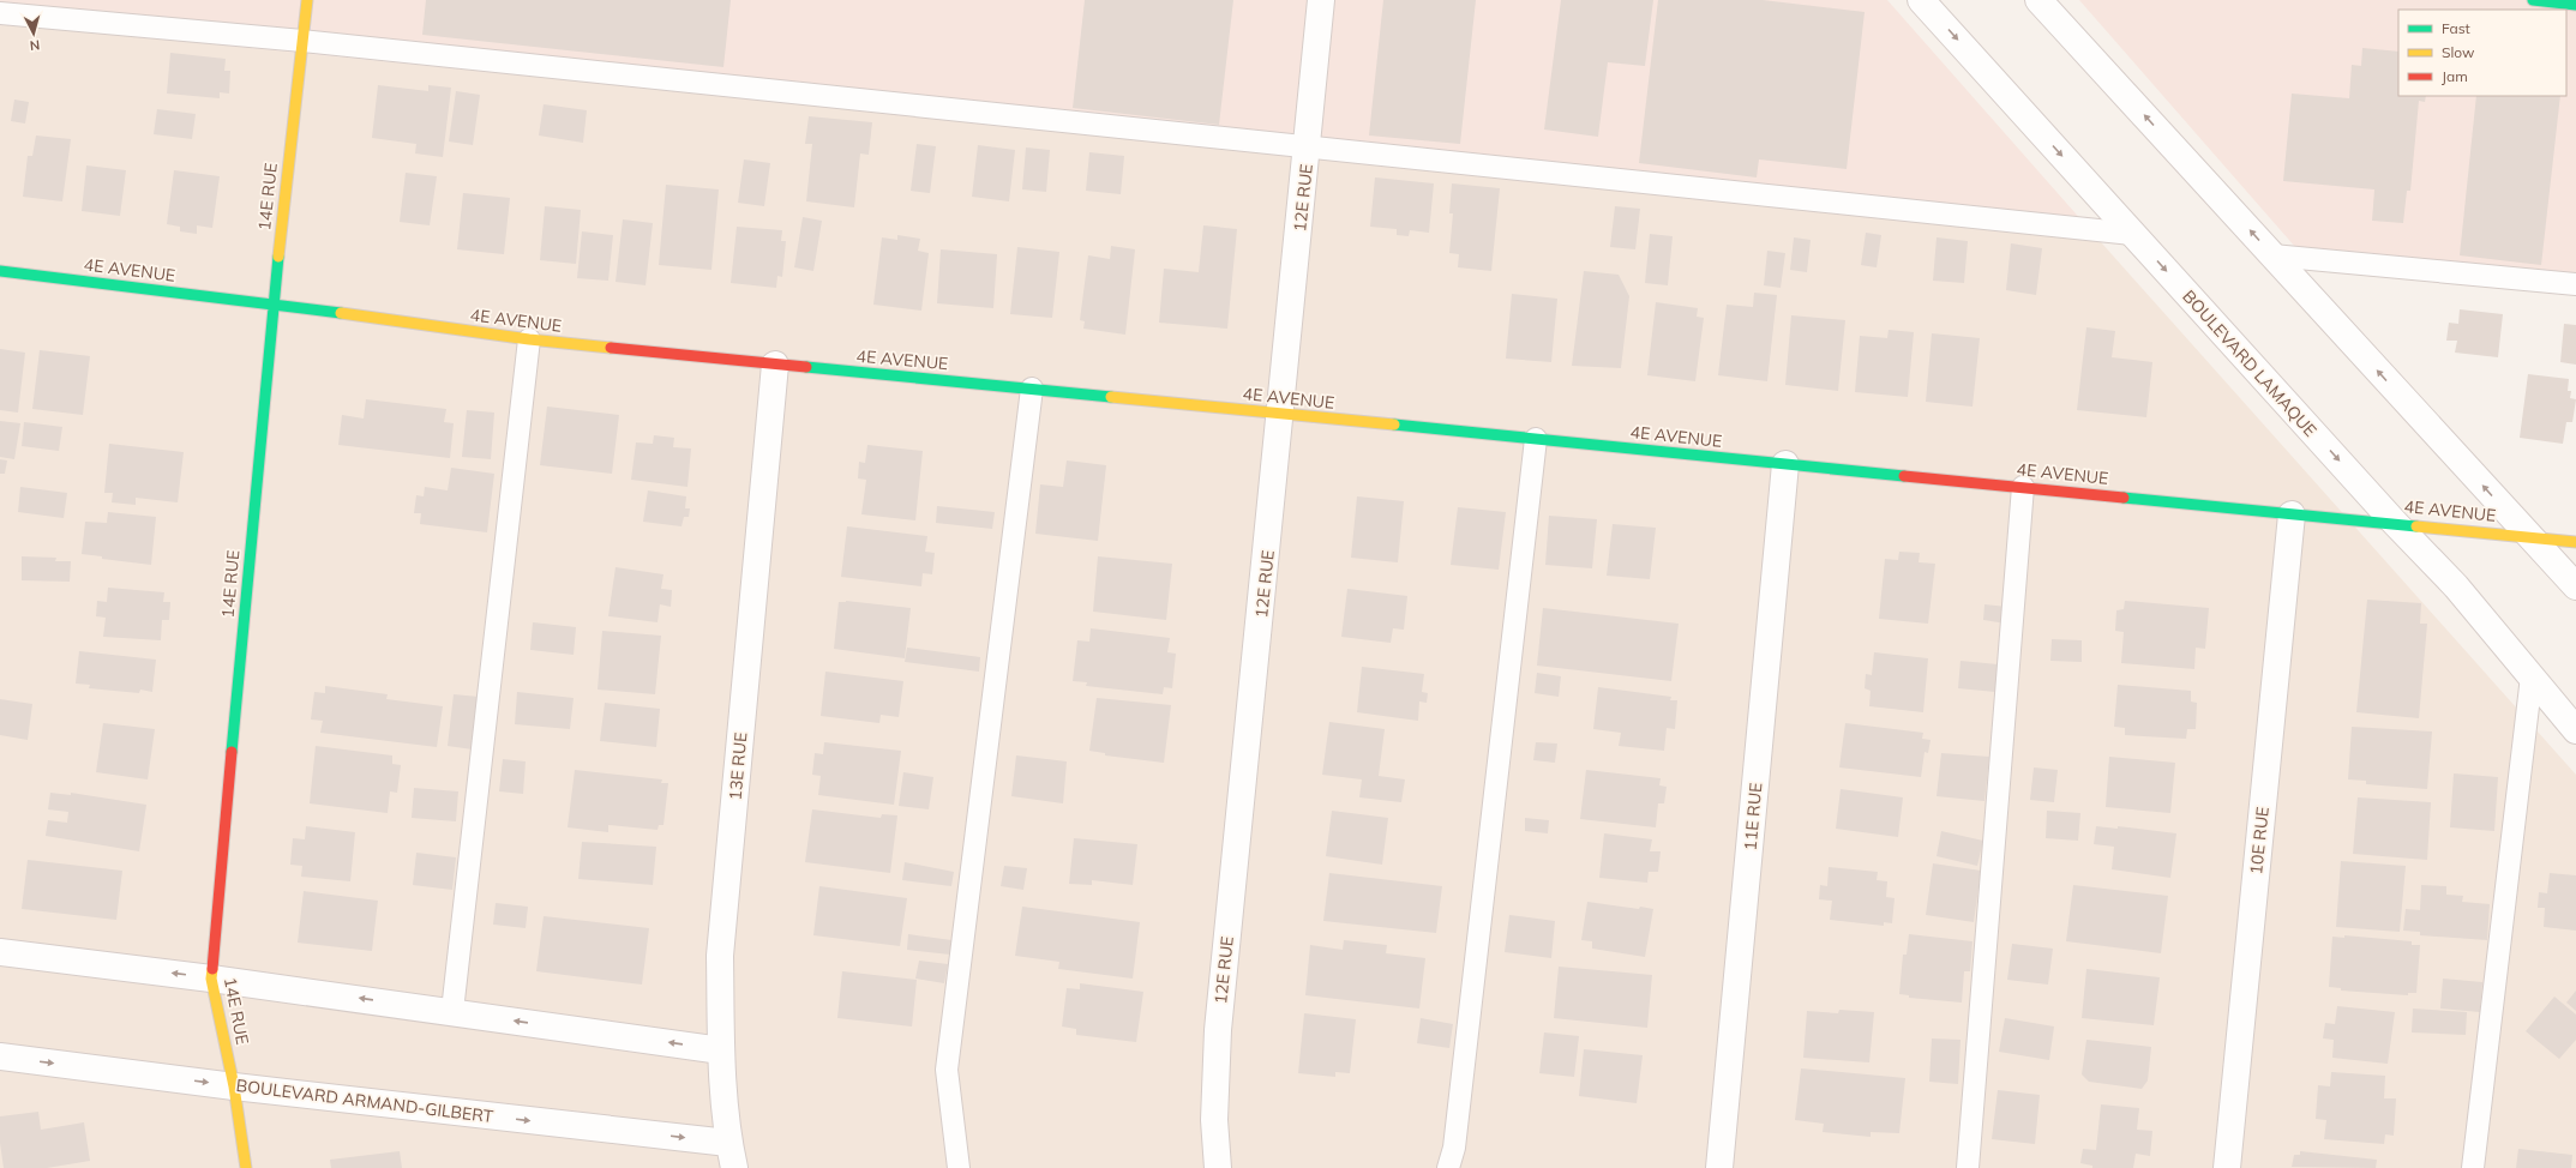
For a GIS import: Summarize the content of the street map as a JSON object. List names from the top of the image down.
{
  "streets": {
    "street": [
      "14E RUE",
      "12E RUE",
      "4E AVENUE",
      "BOULEVARD LAMAQUE",
      "13E RUE",
      "11E RUE",
      "10E RUE",
      "BOULEVARD ARMAND-GILBERT"
    ]
  },
  "crossings": [
    ["14E RUE", "4E AVENUE"],
    ["14E RUE", "BOULEVARD ARMAND-GILBERT"],
    ["12E RUE", "4E AVENUE"],
    ["4E AVENUE", "BOULEVARD LAMAQUE"],
    ["4E AVENUE", "13E RUE"],
    ["4E AVENUE", "11E RUE"],
    ["4E AVENUE", "10E RUE"],
    ["13E RUE", "BOULEVARD ARMAND-GILBERT"]
  ],
  "legend": ["Fast", "Slow", "Jam"],
  "north": "bottom"
}
